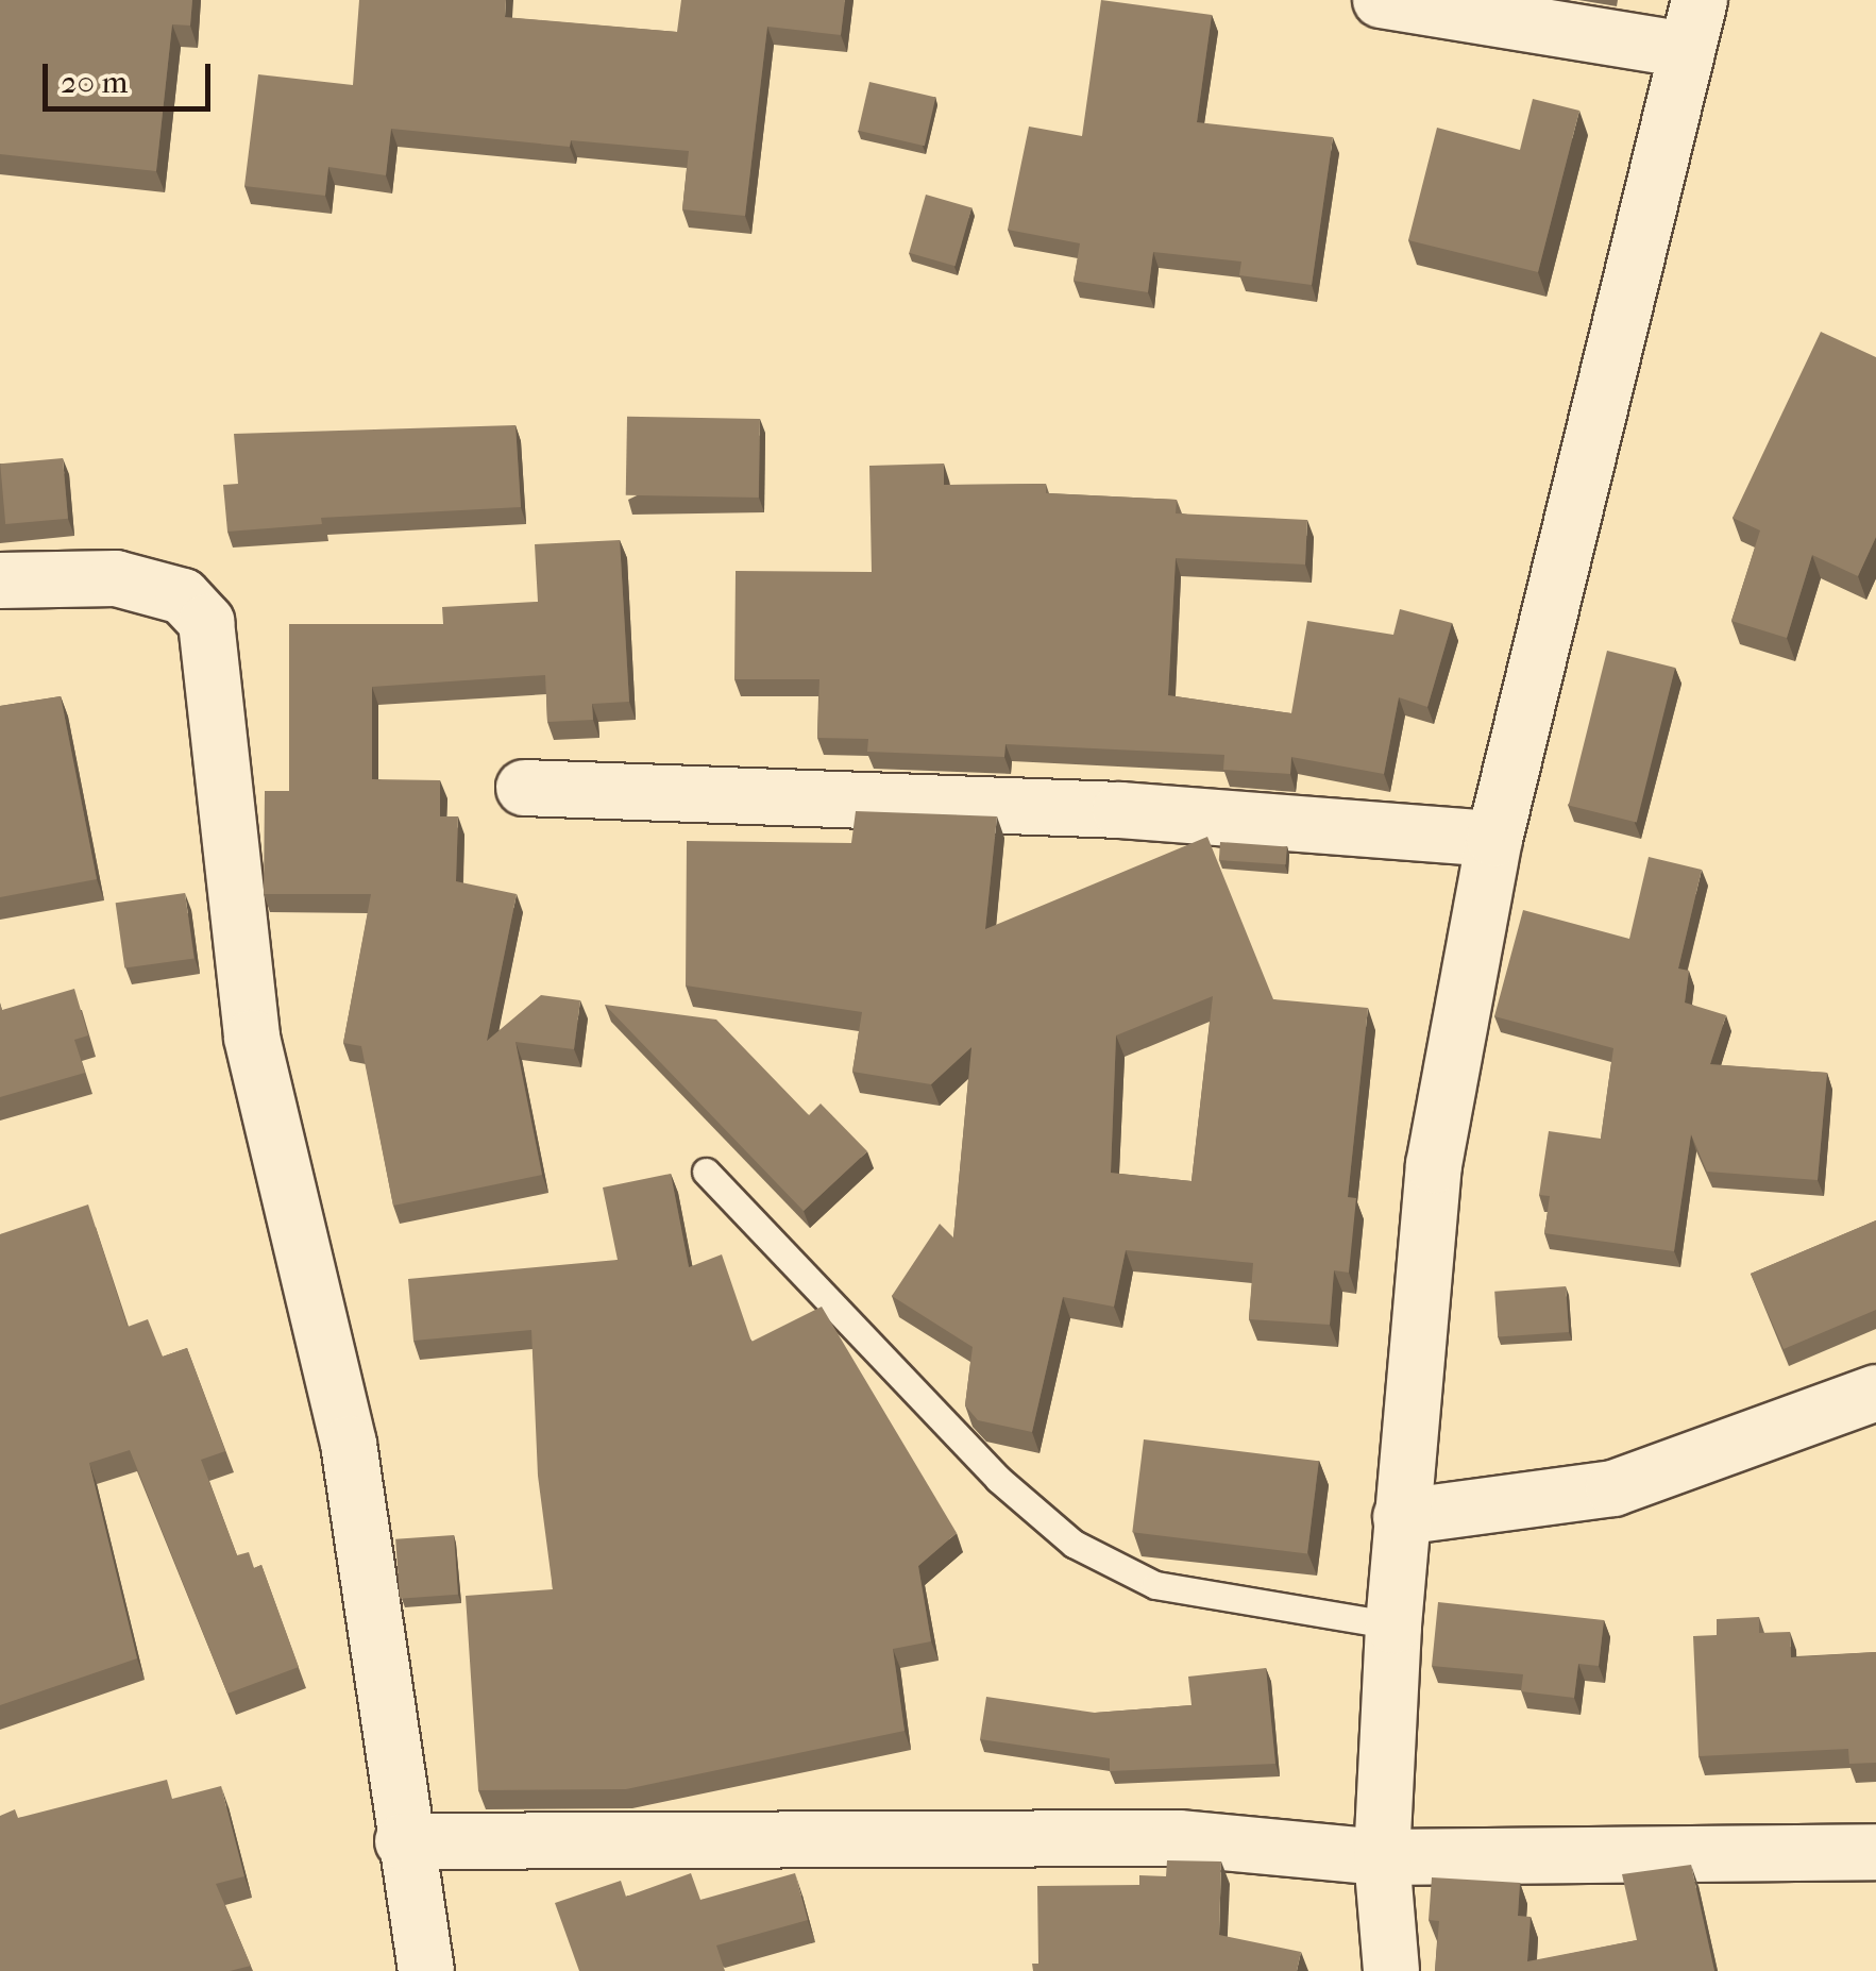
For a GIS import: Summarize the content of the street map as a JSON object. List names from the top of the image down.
{
  "scale_bar": "20 m"
}
